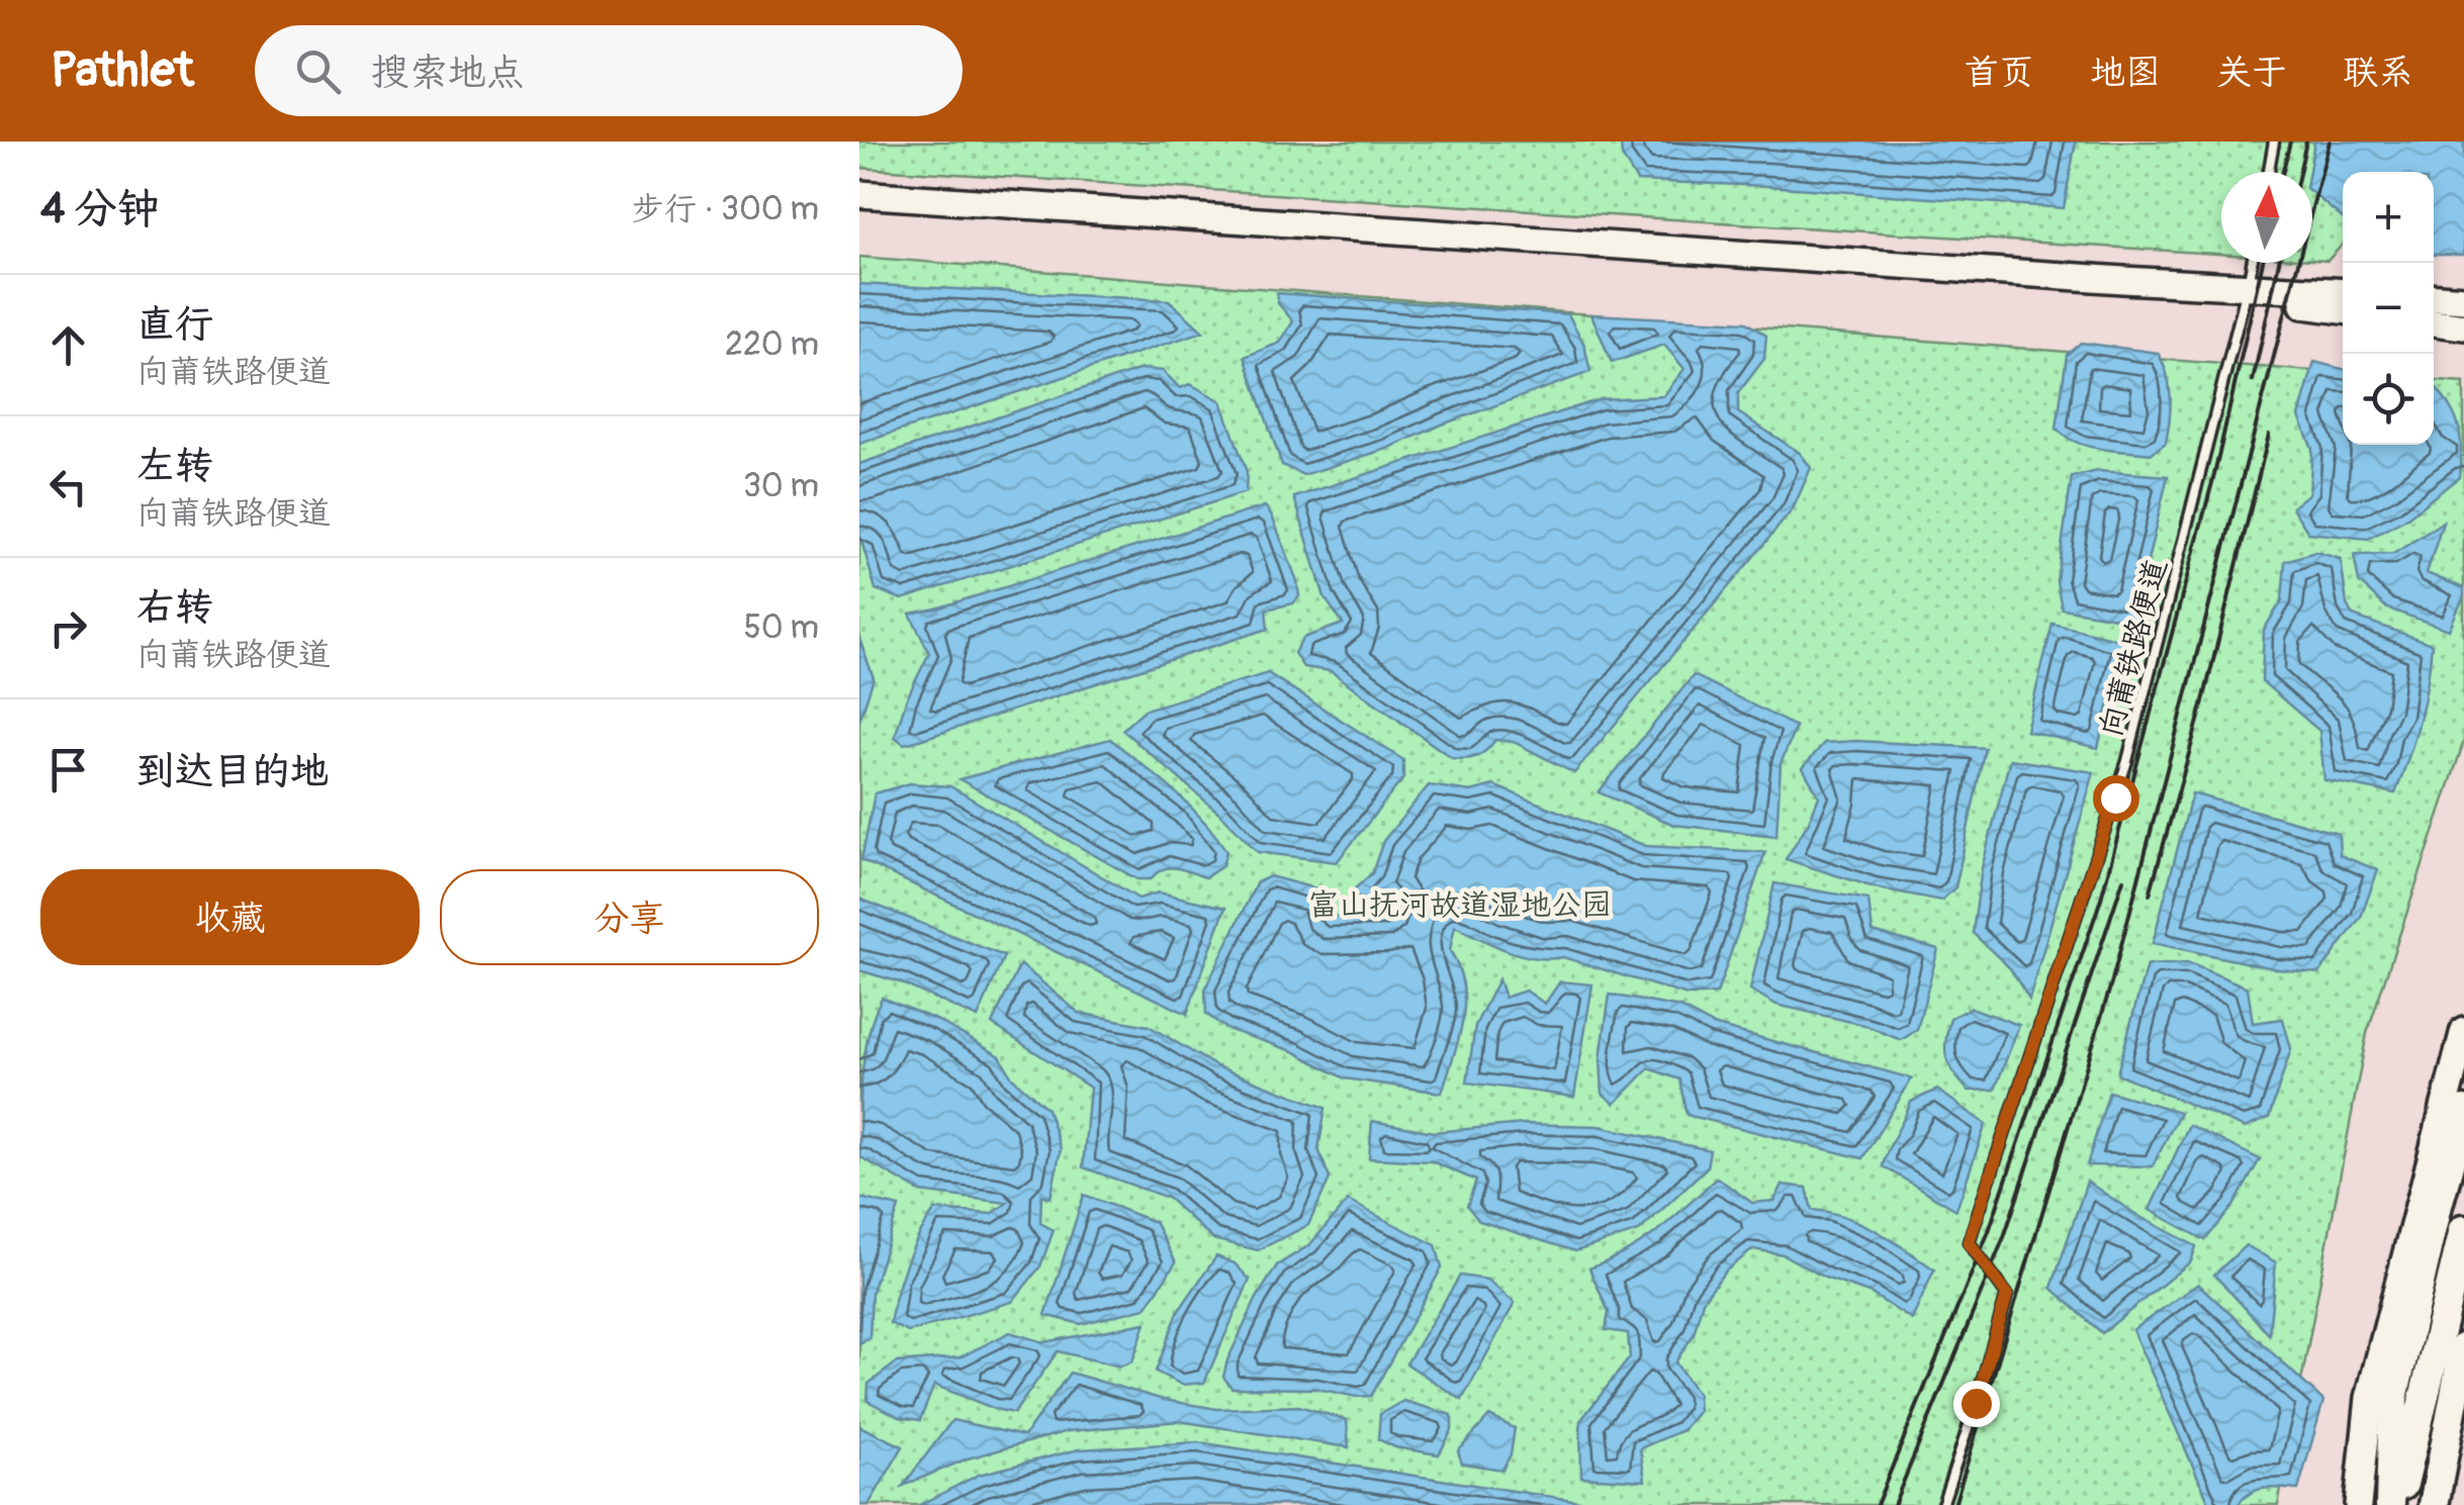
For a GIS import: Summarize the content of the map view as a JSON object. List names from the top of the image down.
{
  "streets": {
    "lane": ["向莆铁路便道"]
  },
  "parks": ["富山抚河故道湿地公园"],
  "north": "top",
  "page": {
    "header": "Pathlet",
    "search": "搜索地点",
    "nav": [
      "首页",
      "地图",
      "关于",
      "联系"
    ],
    "heading": ["4 分钟", "步行 · 300 m"],
    "map_buttons": ["+", "−"],
    "list": [
      ["直行", "向莆铁路便道", "220 m"],
      ["左转", "向莆铁路便道", "30 m"],
      ["右转", "向莆铁路便道", "50 m"],
      "到达目的地"
    ],
    "buttons": ["收藏", "分享"]
  }
}
